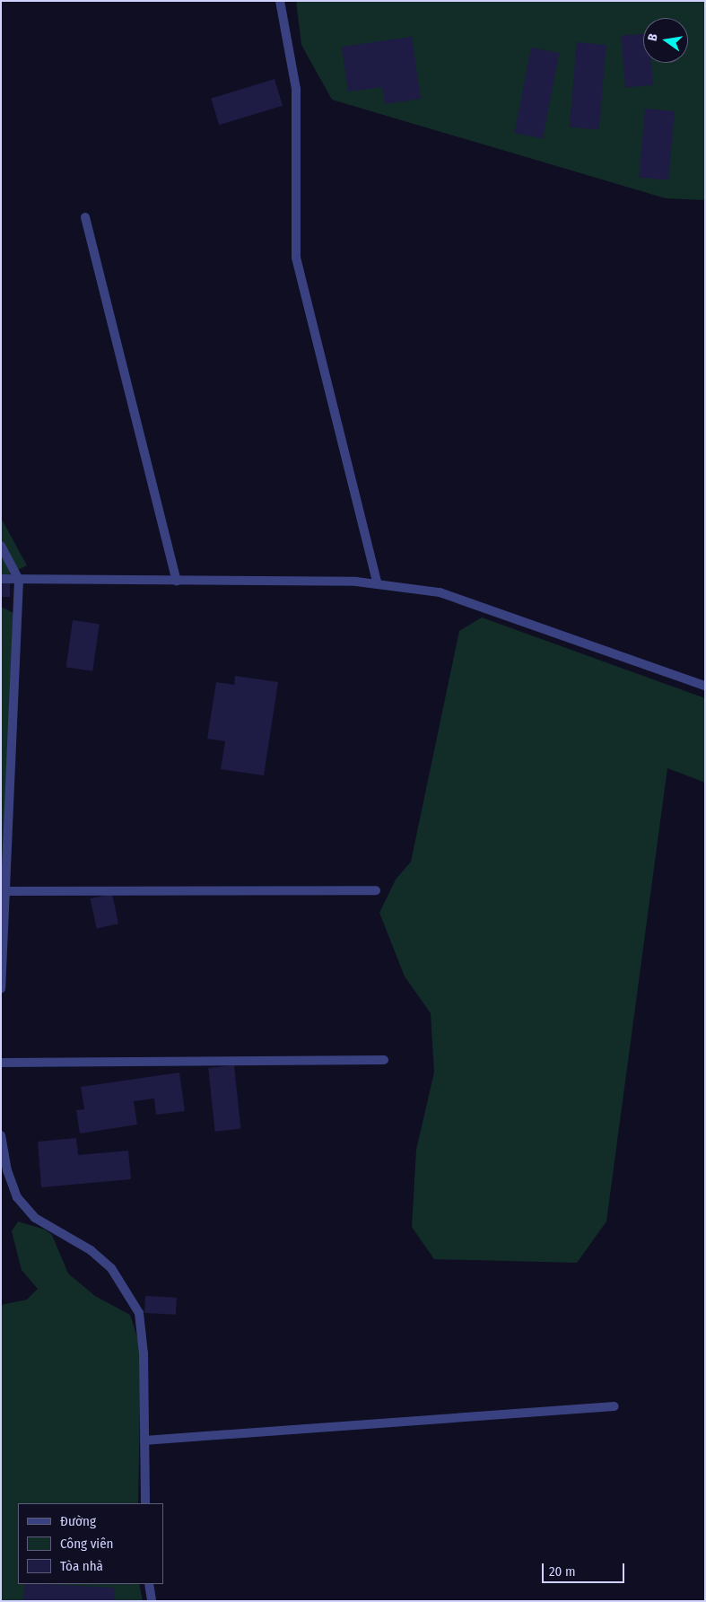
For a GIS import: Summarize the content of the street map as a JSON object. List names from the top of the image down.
{
  "legend": ["Đường", "Công viên", "Tòa nhà"],
  "scale_bar": "20 m",
  "north": "left"
}
